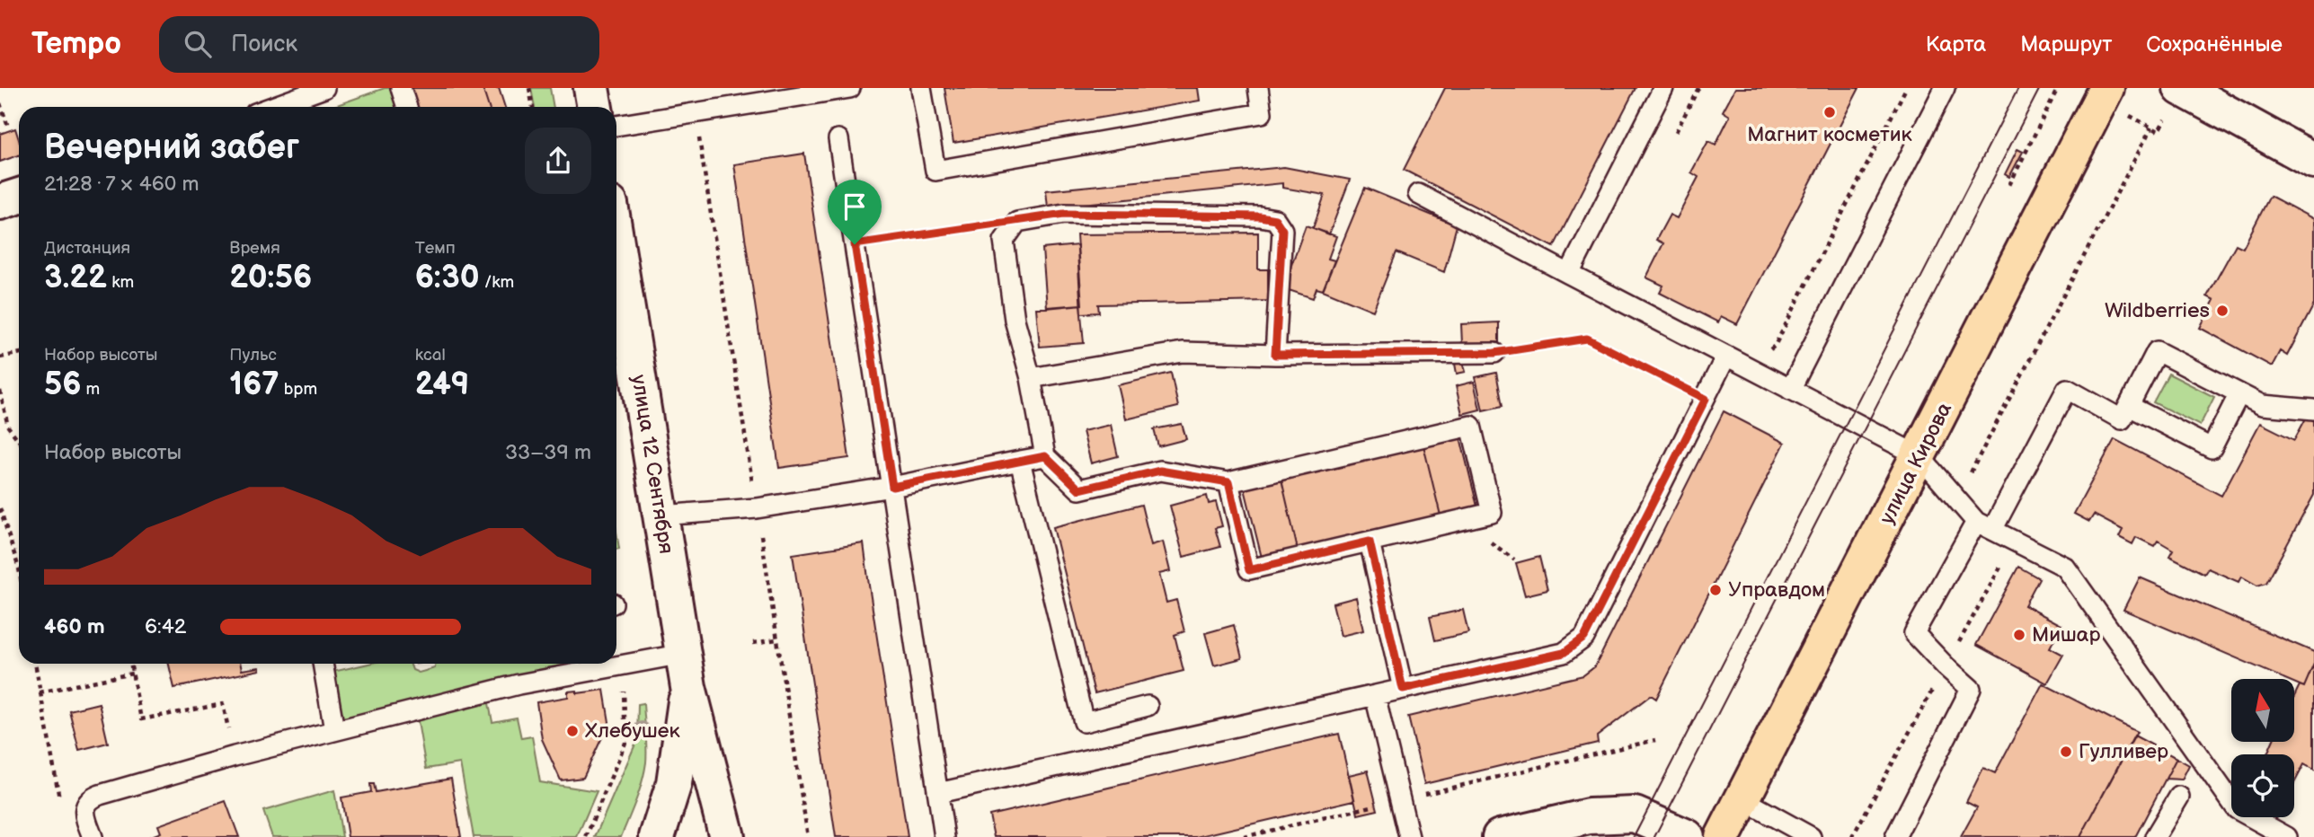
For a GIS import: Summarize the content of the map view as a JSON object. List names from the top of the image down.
{
  "streets": {
    "main road": ["улица Кирова", "улица 12 Сентября"]
  },
  "places": [
    "Магнит косметик",
    "Wildberries",
    "Управдом",
    "Мишар",
    "Хлебушек",
    "Гулливер"
  ],
  "north": "top",
  "page": {
    "header": "Tempo",
    "search": "Поиск",
    "nav": ["Карта", "Маршрут", "Сохранённые"],
    "heading": ["Вечерний забег", "21:28 · 7 × 460 m"],
    "stats": [
      ["Дистанция", "3.22 km"],
      ["Время", "20:56"],
      ["Темп", "6:30 /km"],
      ["Набор высоты", "56 m"],
      ["Пульс", "167 bpm"],
      ["kcal", "249"]
    ],
    "chart": ["Набор высоты", "33–39 m"],
    "list": [
      {
        "name": "460 m",
        "note": "6:42"
      }
    ]
  }
}
